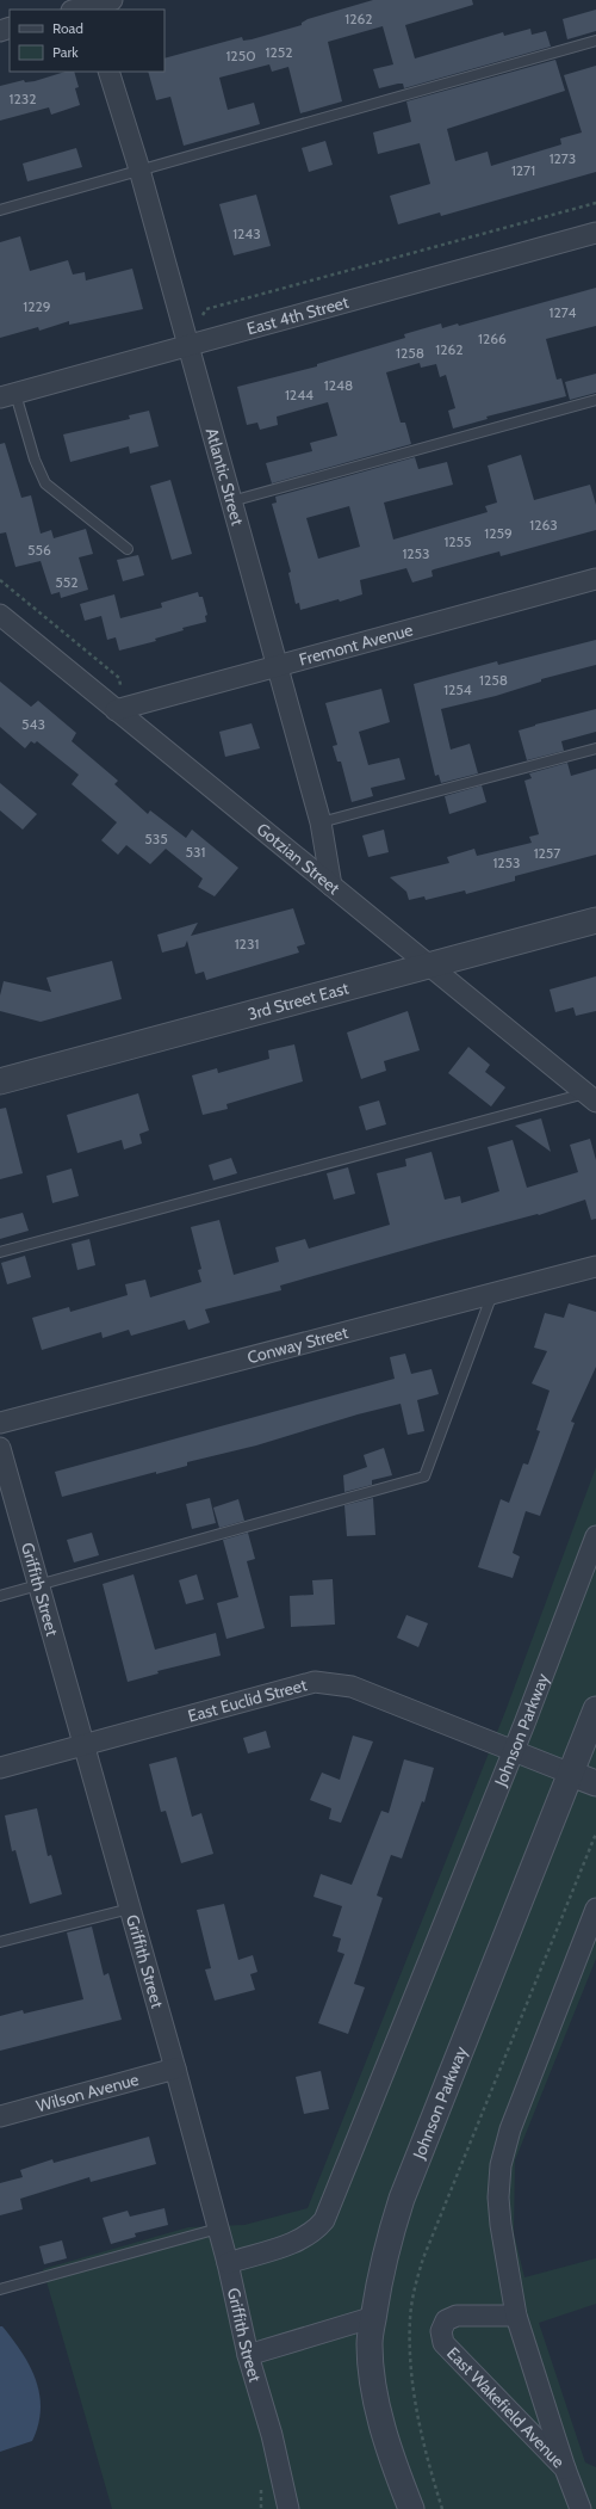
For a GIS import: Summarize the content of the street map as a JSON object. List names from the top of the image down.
{
  "streets": {
    "street": [
      "East 4th Street",
      "Atlantic Street",
      "Fremont Avenue",
      "Gotzian Street",
      "3rd Street East",
      "Conway Street",
      "Griffith Street",
      "East Euclid Street",
      "Johnson Parkway",
      "Wilson Avenue",
      "East Wakefield Avenue"
    ]
  },
  "crossings": [
    ["East 4th Street", "Atlantic Street"],
    ["Atlantic Street", "Fremont Avenue"],
    ["Atlantic Street", "Gotzian Street"],
    ["Fremont Avenue", "Gotzian Street"],
    ["Gotzian Street", "3rd Street East"],
    ["Griffith Street", "East Euclid Street"],
    ["Griffith Street", "Johnson Parkway"],
    ["Griffith Street", "Wilson Avenue"],
    ["East Euclid Street", "Johnson Parkway"]
  ],
  "house_numbers": [
    "1262",
    "1252",
    "1250",
    "1232",
    "1273",
    "1271",
    "1243",
    "1229",
    "1274",
    "1266",
    "1262",
    "1258",
    "1248",
    "1244",
    "1263",
    "1259",
    "1255",
    "556",
    "1253",
    "552",
    "1258",
    "1254",
    "543",
    "535",
    "531",
    "1257",
    "1253",
    "1231"
  ],
  "legend": ["Road", "Park"]
}
